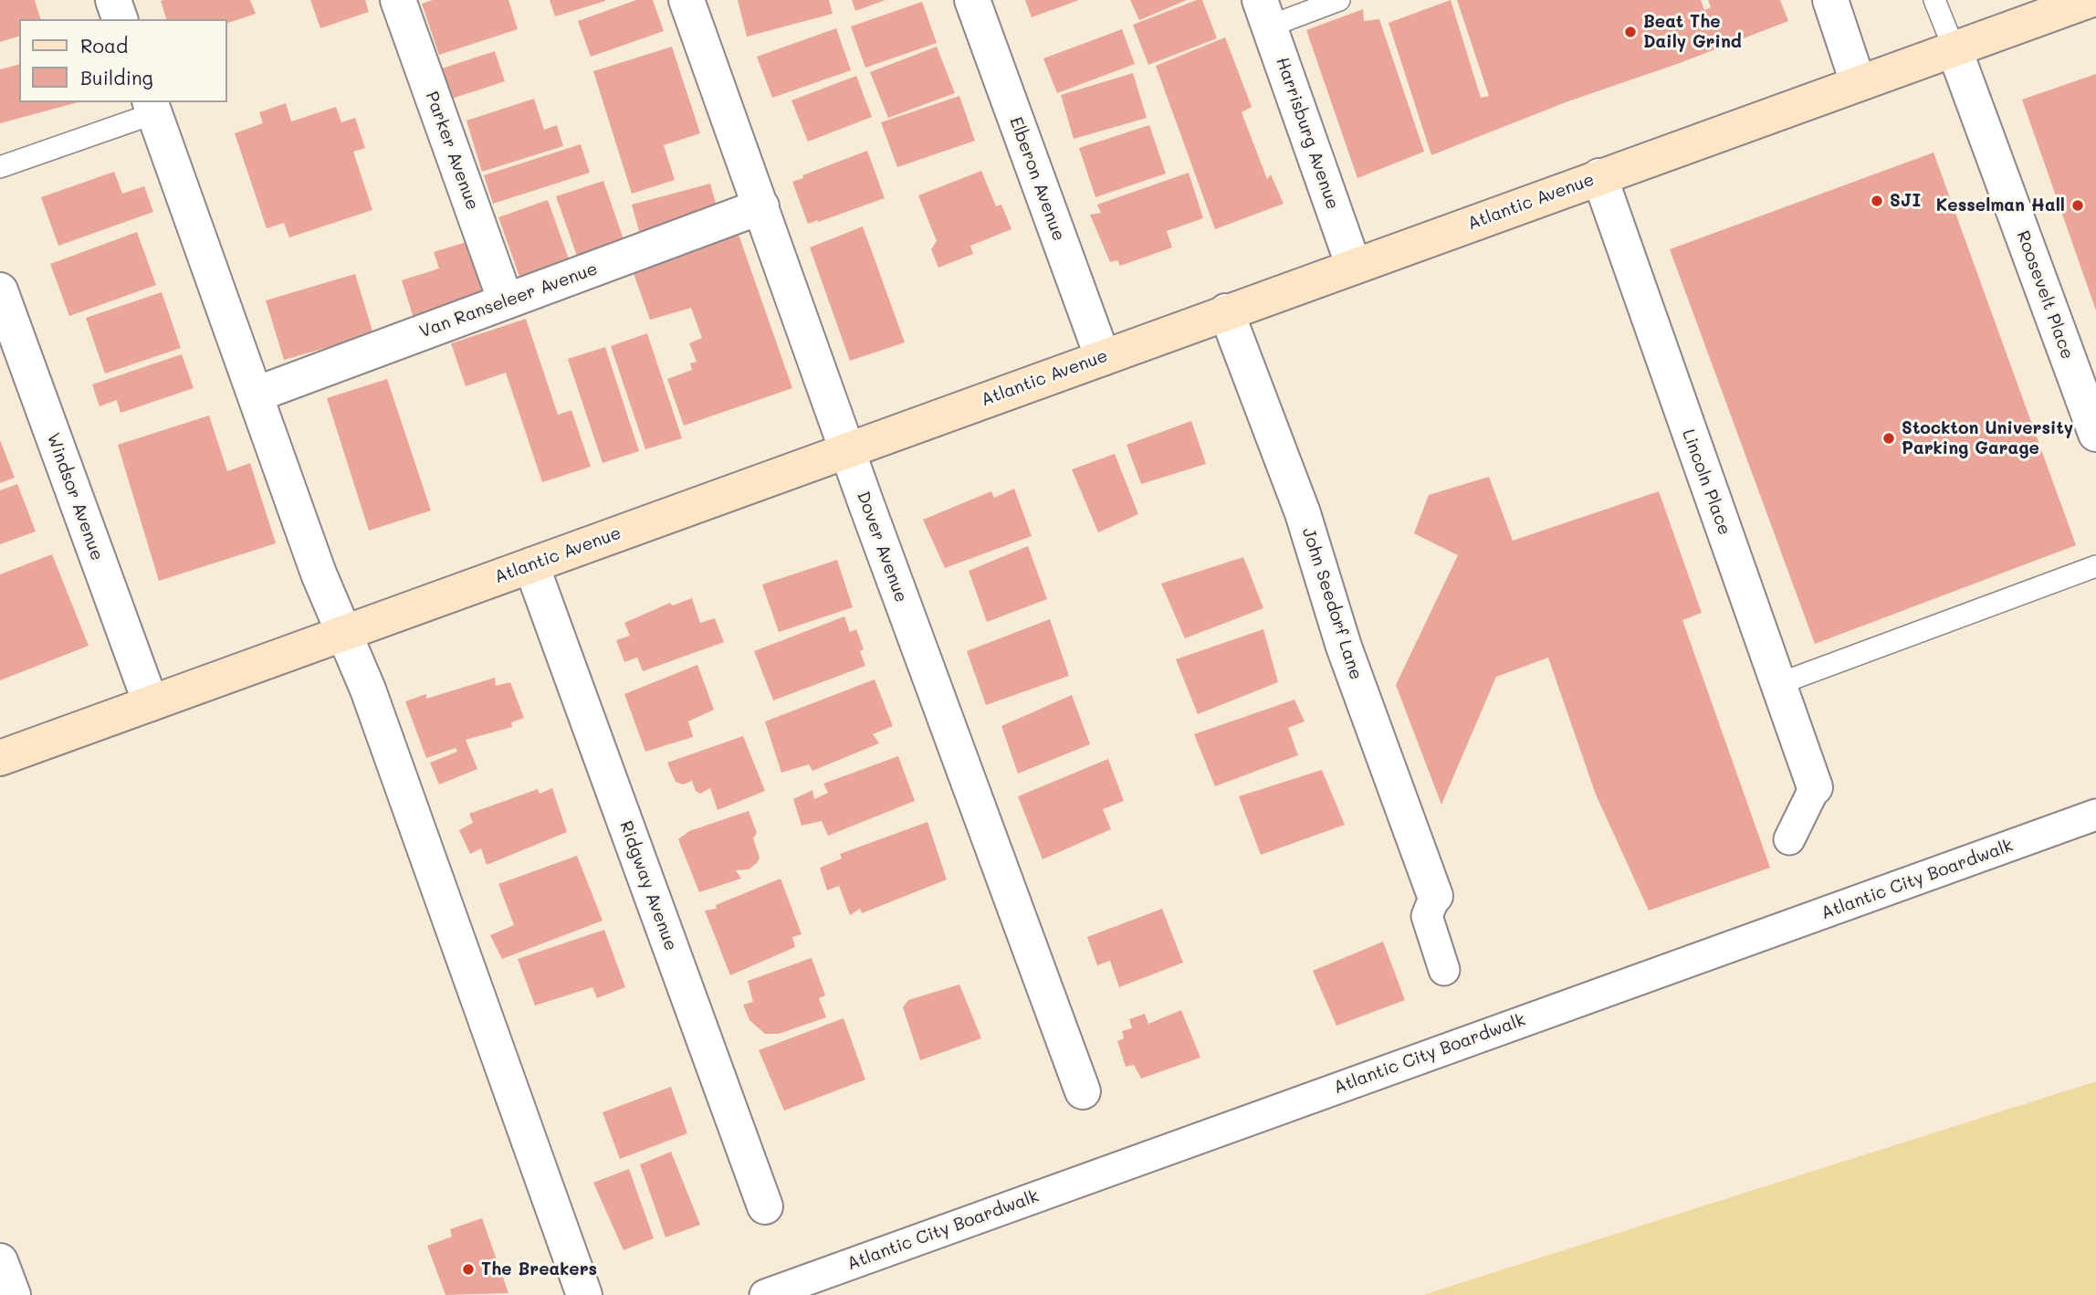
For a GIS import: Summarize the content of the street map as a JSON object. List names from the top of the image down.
{
  "streets": {
    "main road": ["Atlantic Avenue"],
    "street": [
      "Harrisburg Avenue",
      "Parker Avenue",
      "Elberon Avenue",
      "Roosevelt Place",
      "Van Ranseleer Avenue",
      "Lincoln Place",
      "Windsor Avenue",
      "Dover Avenue",
      "John Seedorf Lane",
      "Atlantic City Boardwalk",
      "Ridgway Avenue"
    ]
  },
  "crossings": [
    ["Harrisburg Avenue", "Atlantic Avenue"],
    ["Parker Avenue", "Van Ranseleer Avenue"],
    ["Elberon Avenue", "Atlantic Avenue"],
    ["Atlantic Avenue", "Roosevelt Place"],
    ["Atlantic Avenue", "Lincoln Place"],
    ["Atlantic Avenue", "Windsor Avenue"],
    ["Atlantic Avenue", "Dover Avenue"],
    ["Atlantic Avenue", "John Seedorf Lane"],
    ["Atlantic Avenue", "Ridgway Avenue"],
    ["Van Ranseleer Avenue", "Dover Avenue"]
  ],
  "places": [
    "Beat The Daily Grind",
    "SJI",
    "Kesselman Hall",
    "Stockton University Parking Garage",
    "The Breakers"
  ],
  "legend": ["Road", "Building"]
}
